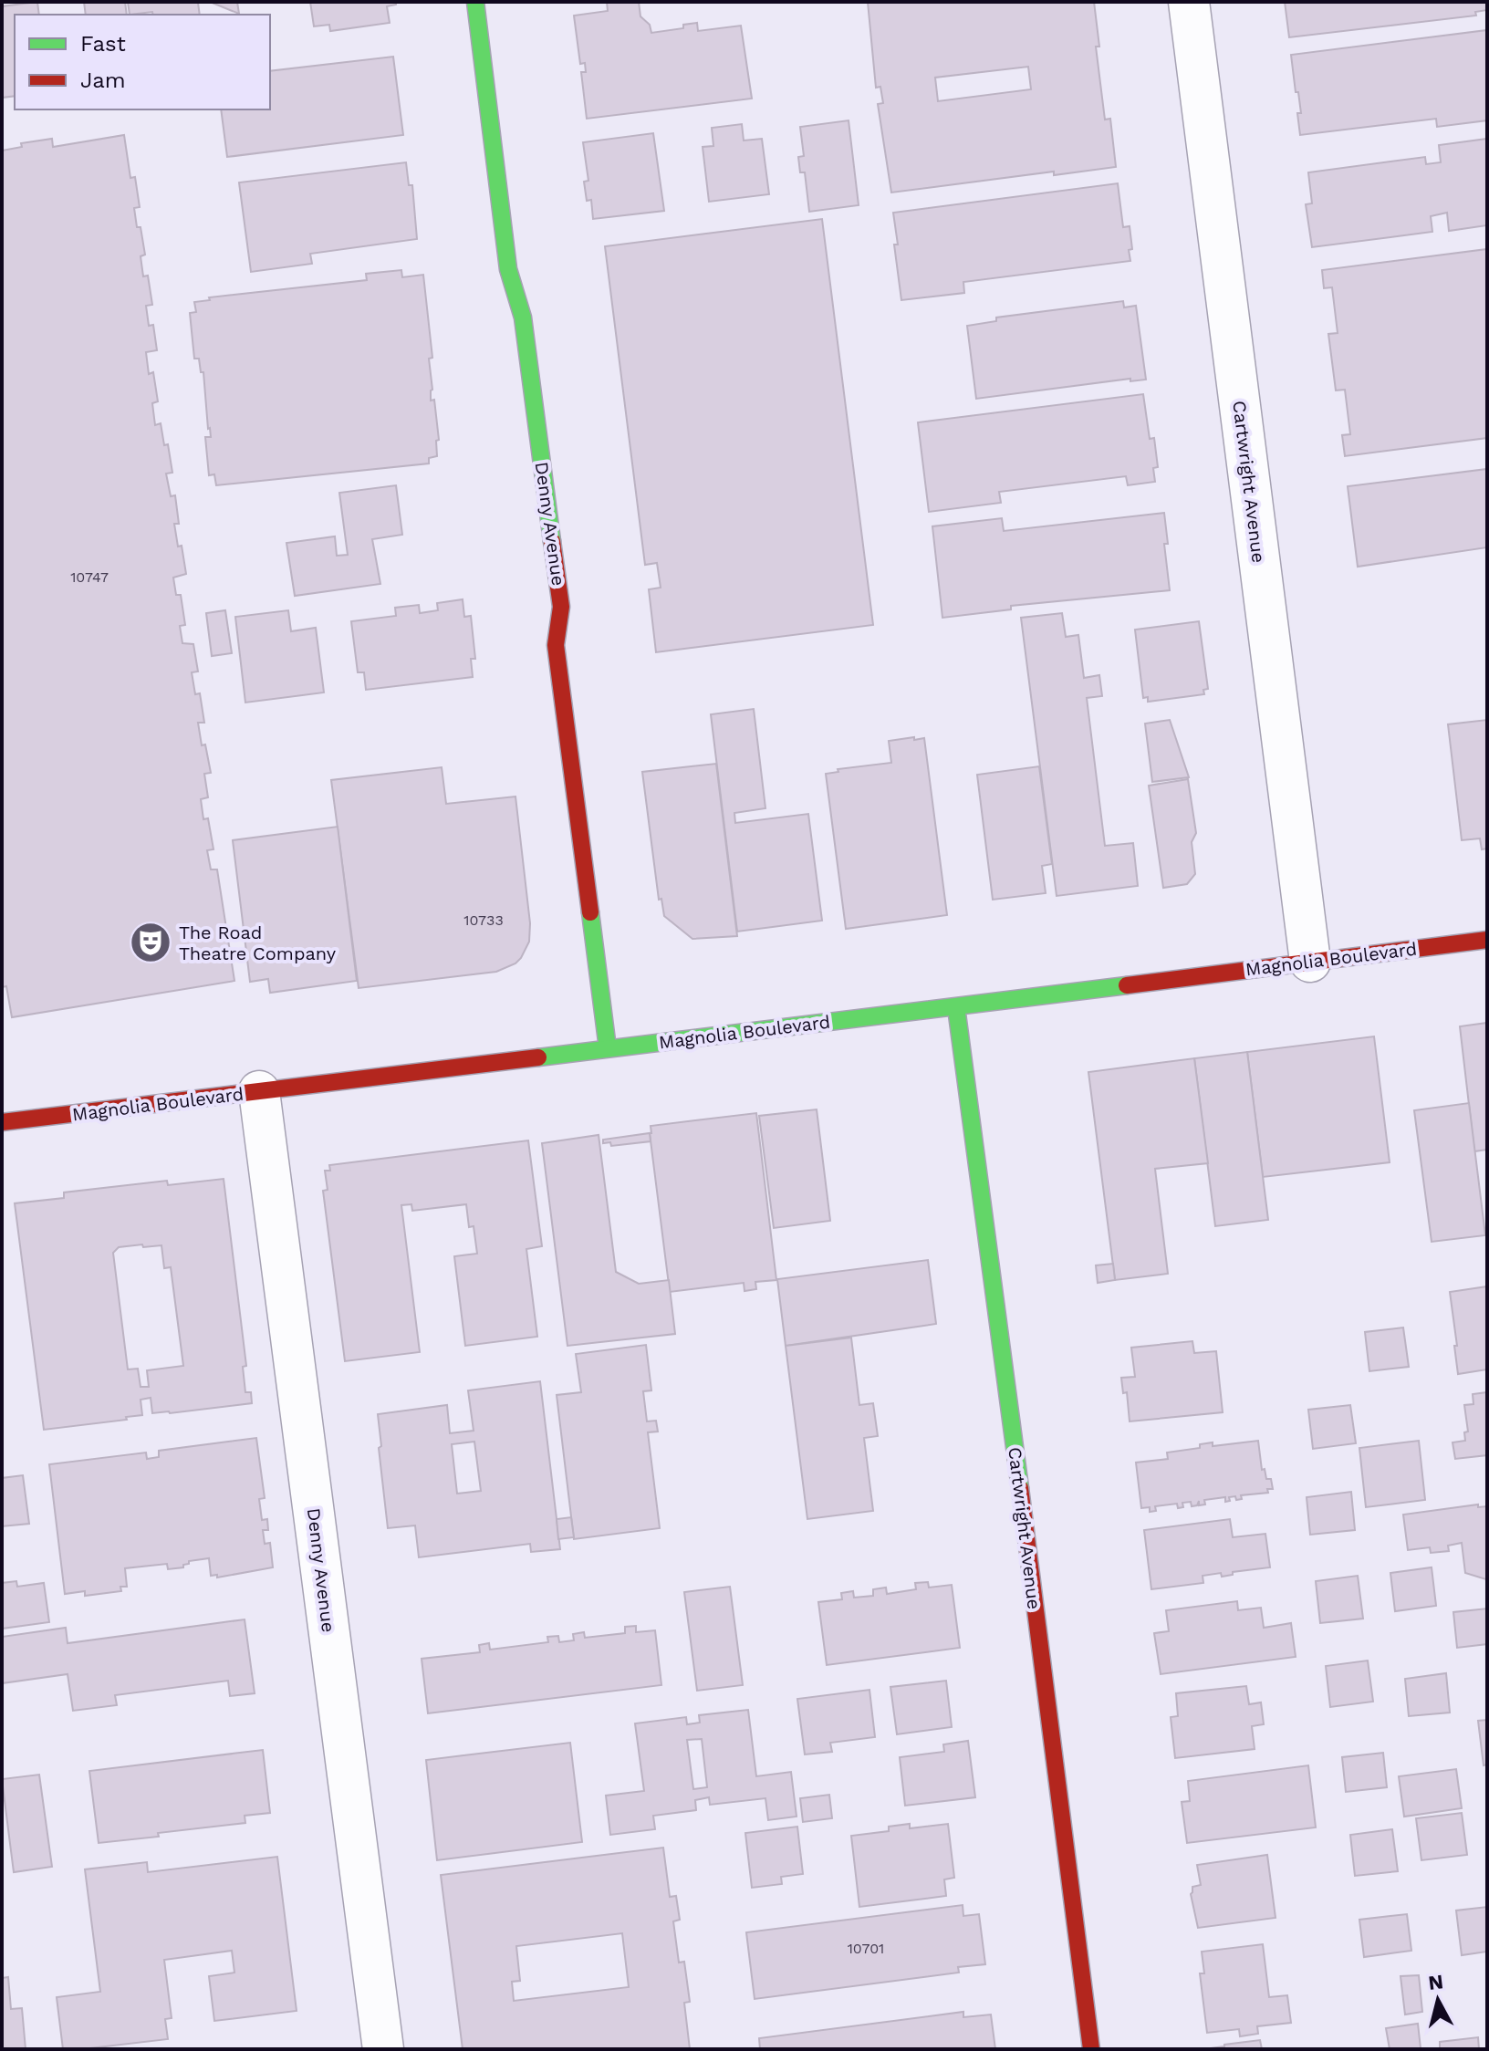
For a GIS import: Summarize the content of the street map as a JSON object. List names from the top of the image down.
{
  "streets": {
    "street": ["Cartwright Avenue", "Denny Avenue", "Magnolia Boulevard"]
  },
  "crossings": [
    ["Cartwright Avenue", "Magnolia Boulevard"],
    ["Denny Avenue", "Magnolia Boulevard"]
  ],
  "places": {
    "theatre": ["The Road Theatre Company"]
  },
  "house_numbers": ["10747", "10733", "10701"],
  "legend": ["Fast", "Jam"],
  "north": "top"
}
